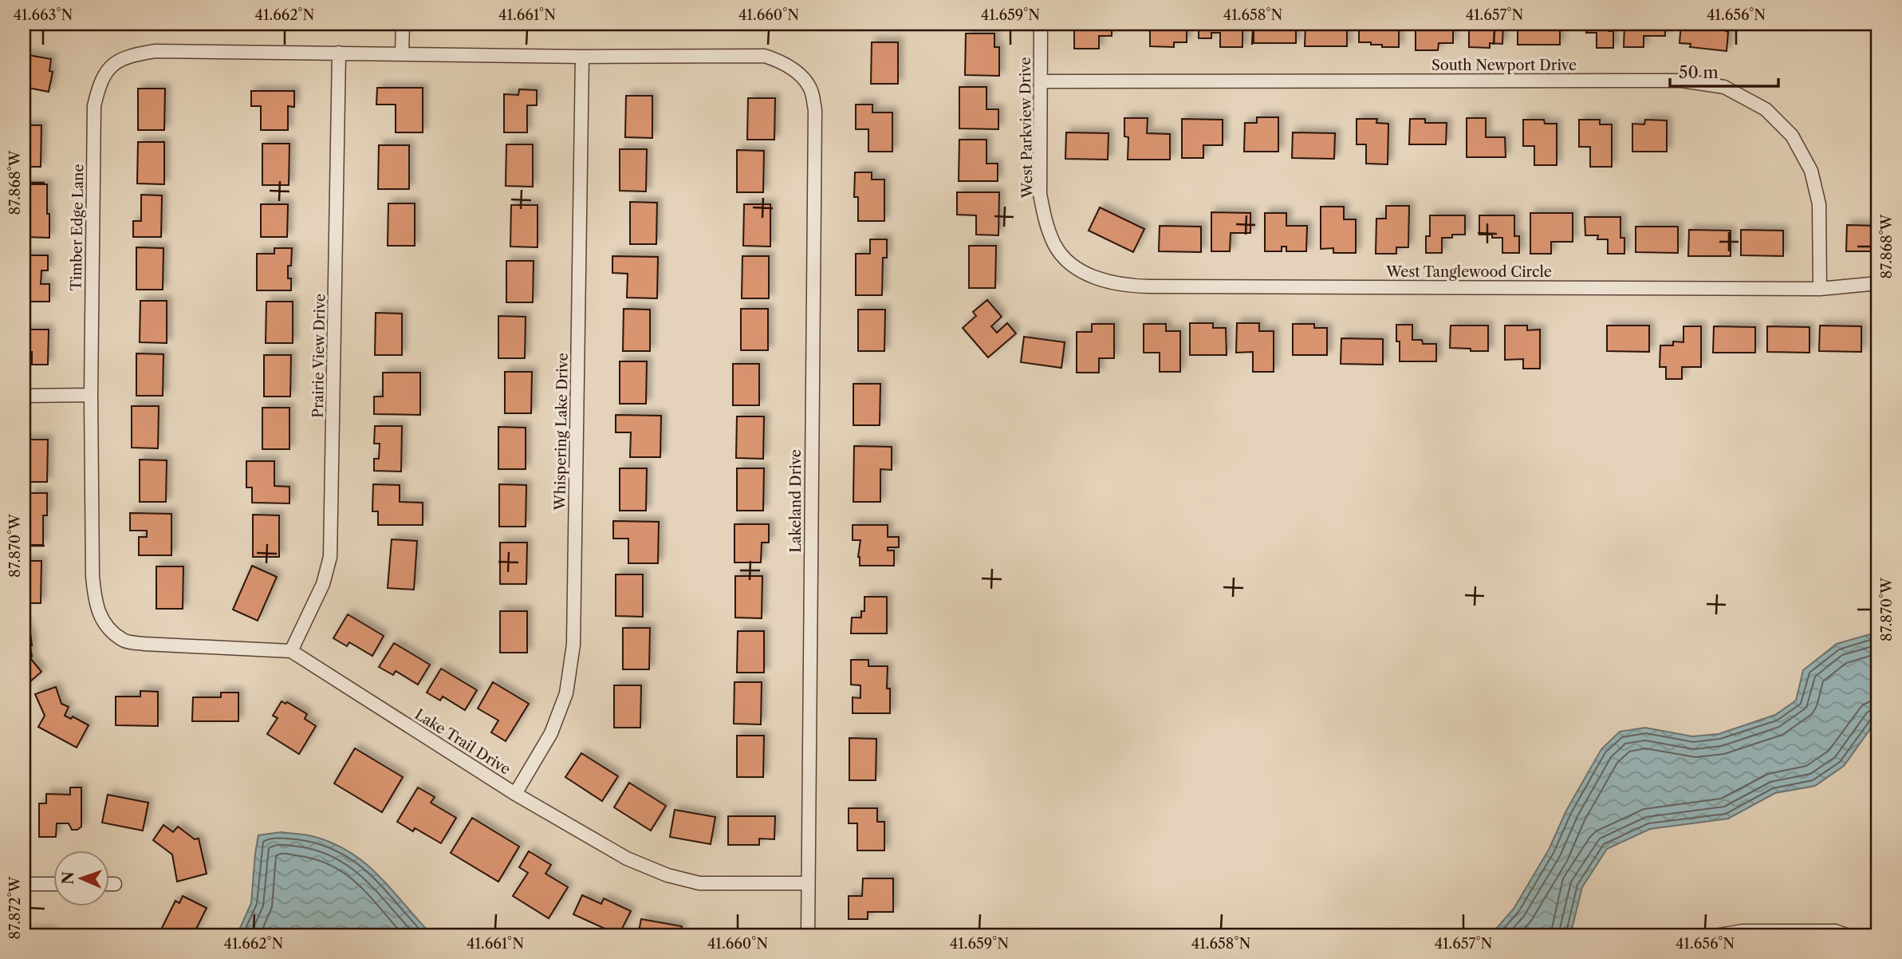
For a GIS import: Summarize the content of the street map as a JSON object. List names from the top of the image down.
{
  "streets": {
    "street": [
      "South Newport Drive",
      "West Parkview Drive",
      "Timber Edge Lane",
      "West Tanglewood Circle",
      "Prairie View Drive",
      "Whispering Lake Drive",
      "Lakeland Drive",
      "Lake Trail Drive"
    ]
  },
  "crossings": [
    ["South Newport Drive", "West Parkview Drive"],
    ["South Newport Drive", "West Tanglewood Circle"],
    ["West Parkview Drive", "West Tanglewood Circle"],
    ["Timber Edge Lane", "Prairie View Drive"],
    ["Timber Edge Lane", "Lake Trail Drive"],
    ["Prairie View Drive", "Lake Trail Drive"],
    ["Whispering Lake Drive", "Lakeland Drive"],
    ["Whispering Lake Drive", "Lake Trail Drive"],
    ["Lakeland Drive", "Lake Trail Drive"]
  ],
  "scale_bar": "50 m",
  "north": "left",
  "coordinates": [
    "41.663°N",
    "41.662°N",
    "41.661°N",
    "41.660°N",
    "41.659°N",
    "41.658°N",
    "41.657°N",
    "41.656°N",
    "87.868°W",
    "87.870°W",
    "87.872°W"
  ]
}
